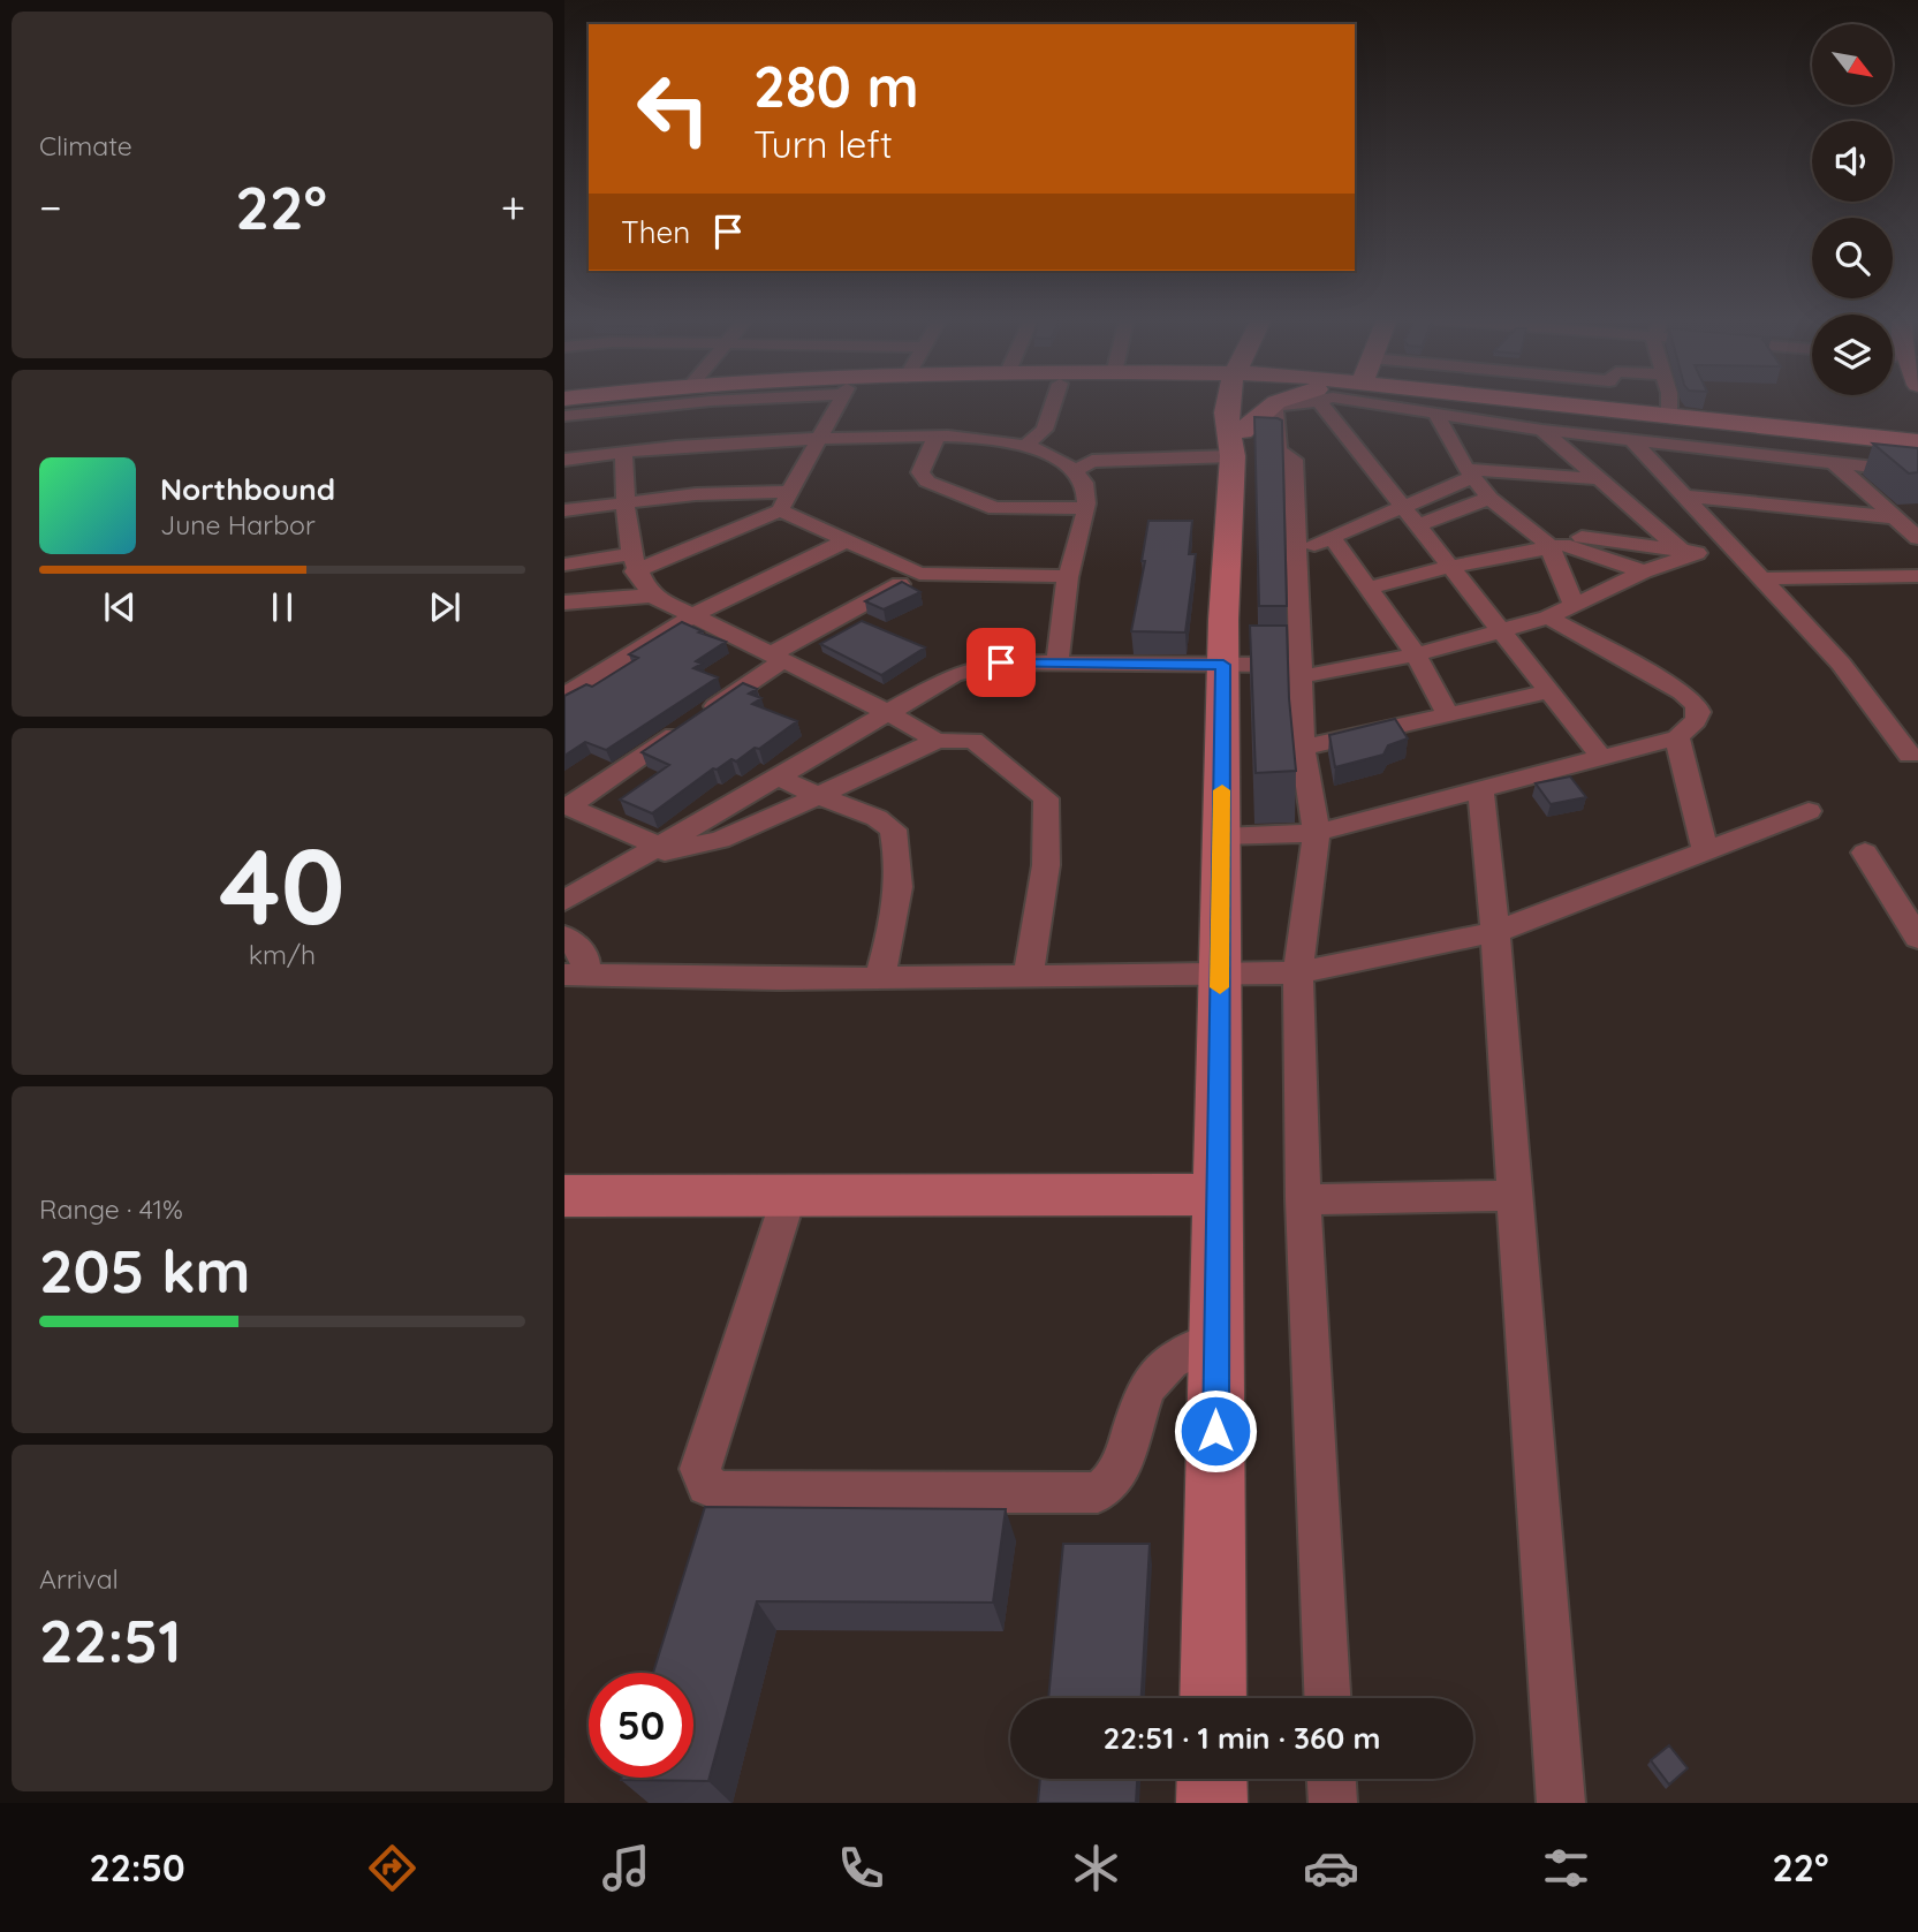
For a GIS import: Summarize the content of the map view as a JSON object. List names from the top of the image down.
{
  "north": "bottom right",
  "page": {
    "tile": [
      "Climate",
      ["40", "km/h"],
      ["Range · 41%", "205 km"],
      ["Arrival", "22:51"]
    ],
    "turn": ["280 m", "Turn left"],
    "heat": ["−", "22°", "+"],
    "then": "Then",
    "song": ["Northbound", "June Harbor"],
    "limit": "50",
    "trip": "22:51 · 1 min · 360 m",
    "tabs": ["22:50", "22°"]
  }
}
